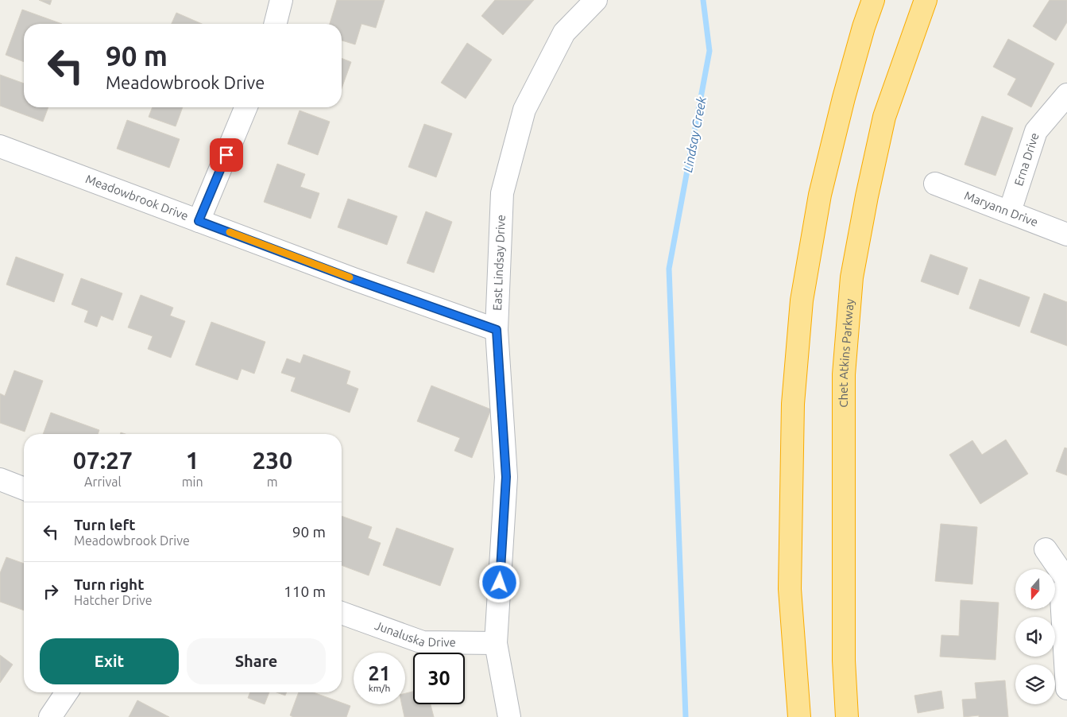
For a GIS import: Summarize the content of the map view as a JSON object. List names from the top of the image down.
{
  "streets": {
    "highway": ["Chet Atkins Parkway"],
    "street": [
      "Erna Drive",
      "Meadowbrook Drive",
      "Maryann Drive",
      "East Lindsay Drive",
      "Junaluska Drive"
    ]
  },
  "crossings": [
    ["Erna Drive", "Maryann Drive"],
    ["Meadowbrook Drive", "East Lindsay Drive"],
    ["East Lindsay Drive", "Junaluska Drive"]
  ],
  "water": ["Lindsay Creek"],
  "north": "bottom",
  "page": {
    "turn": ["90 m", "Meadowbrook Drive"],
    "eta": [
      "07:27",
      "Arrival",
      "1",
      "min",
      "230",
      "m"
    ],
    "list": [
      {
        "name": "Turn left",
        "note": "Meadowbrook Drive",
        "value": "90 m"
      },
      {
        "name": "Turn right",
        "note": "Hatcher Drive",
        "value": "110 m"
      }
    ],
    "buttons": ["Exit", "Share"],
    "speed": "21 km/h",
    "limit": "30"
  }
}
